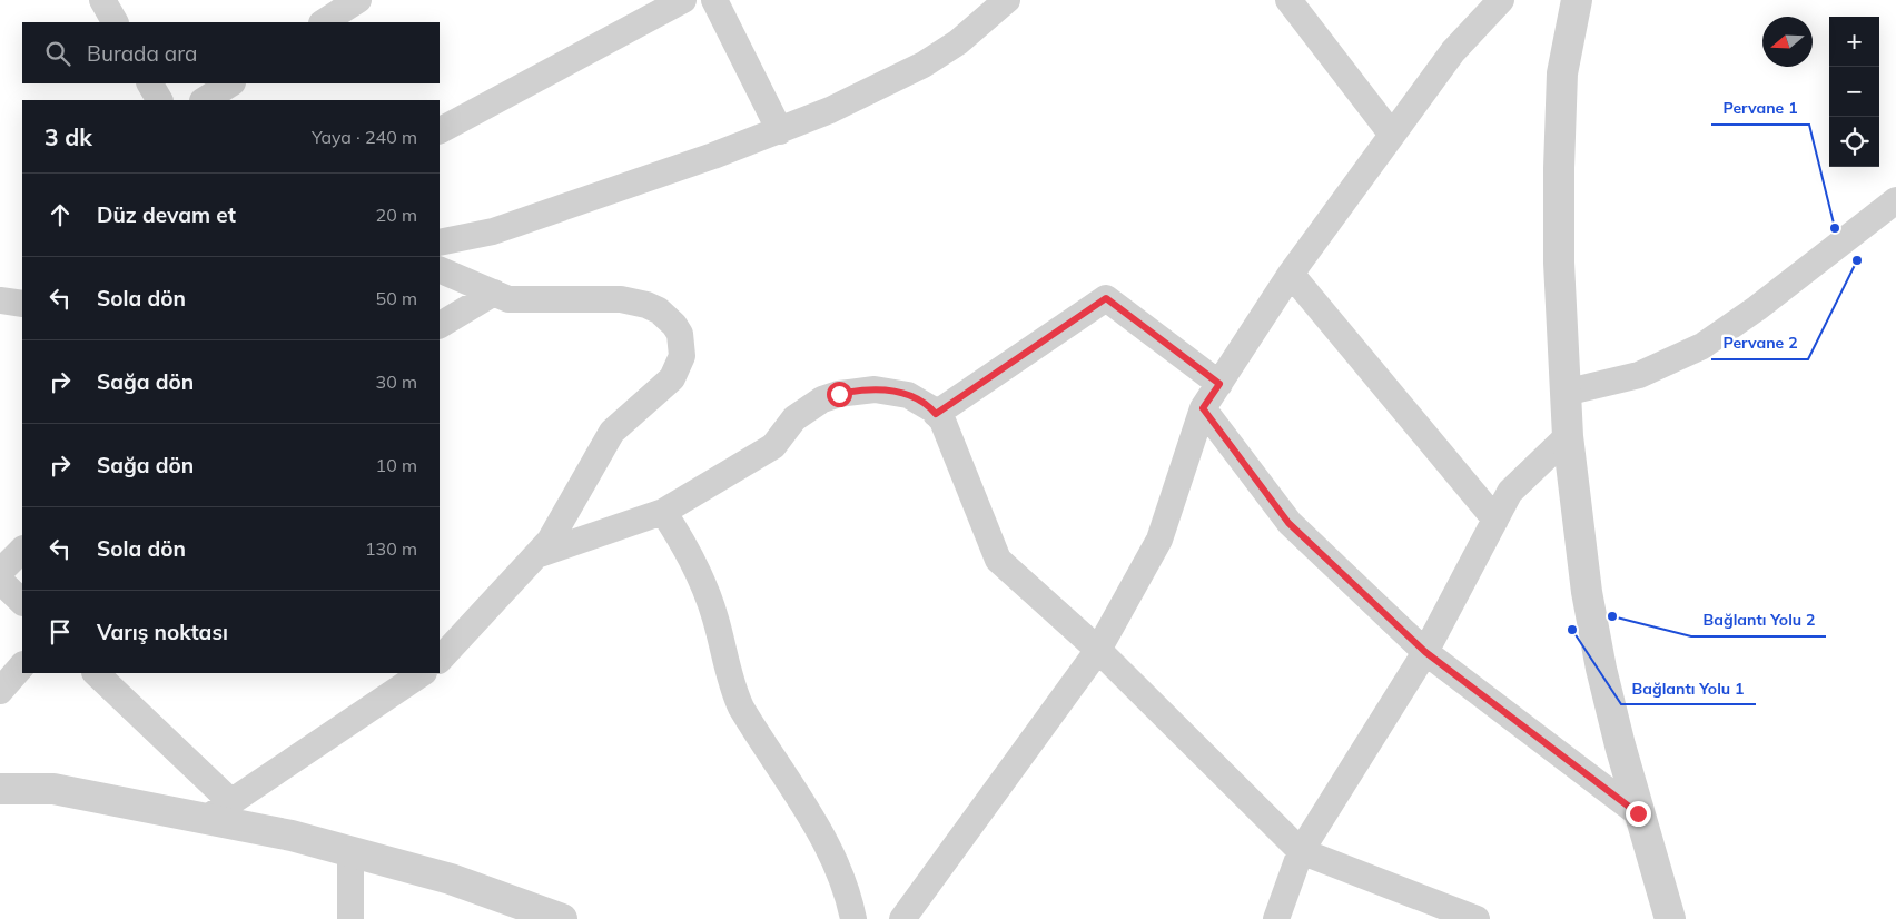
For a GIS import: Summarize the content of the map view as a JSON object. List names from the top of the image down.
{
  "places": [
    "Pervane 1",
    "Pervane 2",
    "Bağlantı Yolu 2",
    "Bağlantı Yolu 1"
  ],
  "north": "left",
  "page": {
    "map_buttons": ["+", "−"],
    "search": "Burada ara",
    "heading": ["3 dk", "Yaya · 240 m"],
    "list": [
      ["Düz devam et", "20 m"],
      ["Sola dön", "50 m"],
      ["Sağa dön", "30 m"],
      ["Sağa dön", "10 m"],
      ["Sola dön", "130 m"],
      "Varış noktası"
    ]
  }
}
